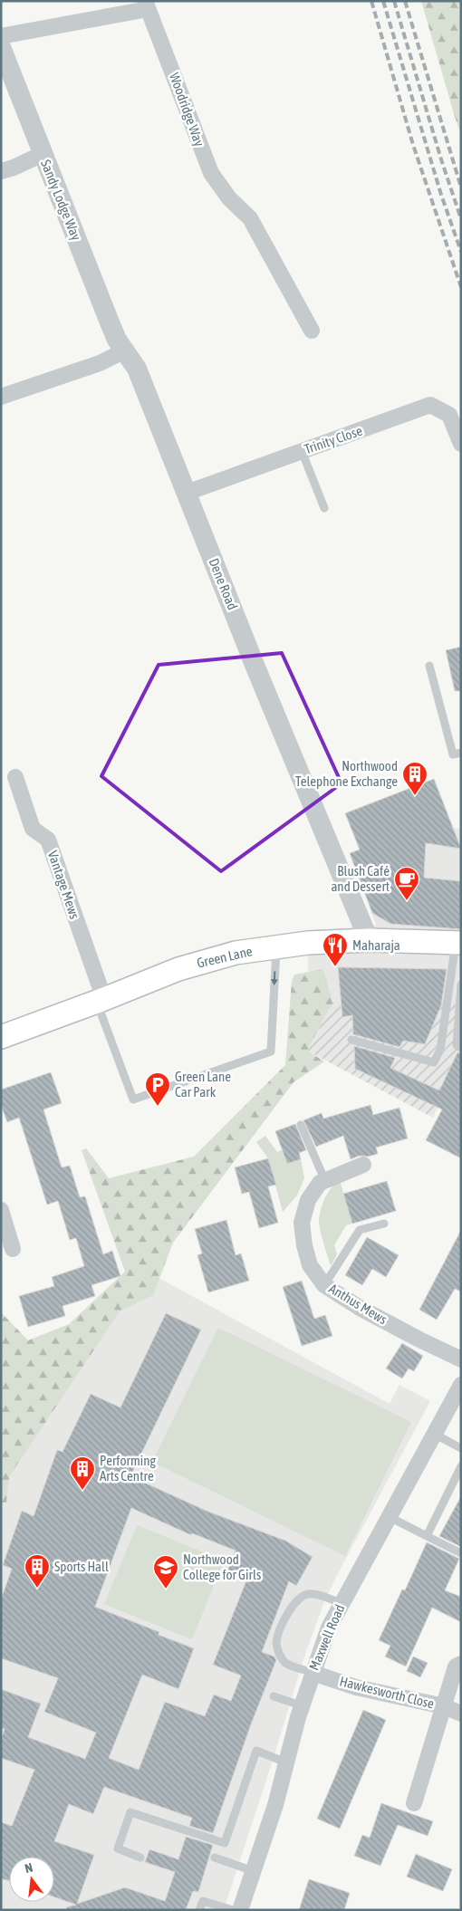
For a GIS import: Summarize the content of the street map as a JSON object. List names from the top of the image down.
{
  "streets": {
    "main road": ["Green Lane"],
    "street": [
      "Woodridge Way",
      "Sandy Lodge Way",
      "Trinity Close",
      "Dene Road",
      "Vantage Mews",
      "Anthus Mews",
      "Maxwell Road",
      "Hawkesworth Close"
    ]
  },
  "crossings": [
    ["Sandy Lodge Way", "Dene Road"],
    ["Trinity Close", "Dene Road"],
    ["Dene Road", "Green Lane"],
    ["Vantage Mews", "Green Lane"],
    ["Maxwell Road", "Hawkesworth Close"]
  ],
  "places": {
    "building": ["Northwood Telephone Exchange", "Performing Arts Centre", "Sports Hall"],
    "cafe": ["Blush Café and Dessert"],
    "restaurant": ["Maharaja"],
    "parking": ["Green Lane Car Park"],
    "school or university": ["Northwood College for Girls"]
  },
  "north": "top"
}
